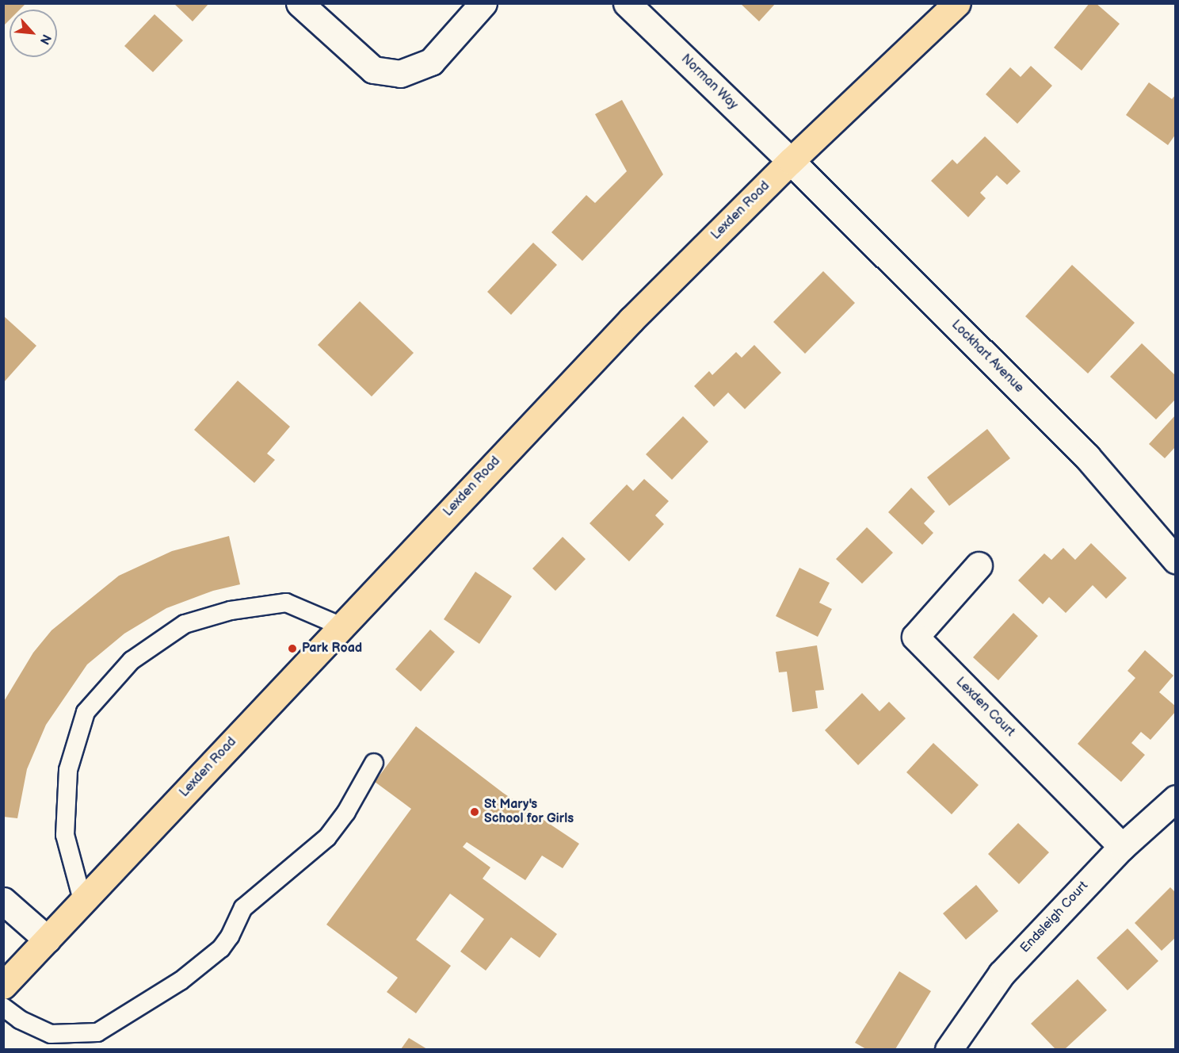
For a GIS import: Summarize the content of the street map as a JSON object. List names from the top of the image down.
{
  "streets": {
    "main road": ["Lexden Road"],
    "street": [
      "Norman Way",
      "Lockhart Avenue",
      "Lexden Court",
      "Endsleigh Court"
    ]
  },
  "crossings": [
    ["Norman Way", "Lexden Road"],
    ["Norman Way", "Lockhart Avenue"],
    ["Lexden Road", "Lockhart Avenue"],
    ["Lexden Court", "Endsleigh Court"]
  ],
  "places": ["Park Road", "St Mary's School for Girls"],
  "north": "bottom right"
}
